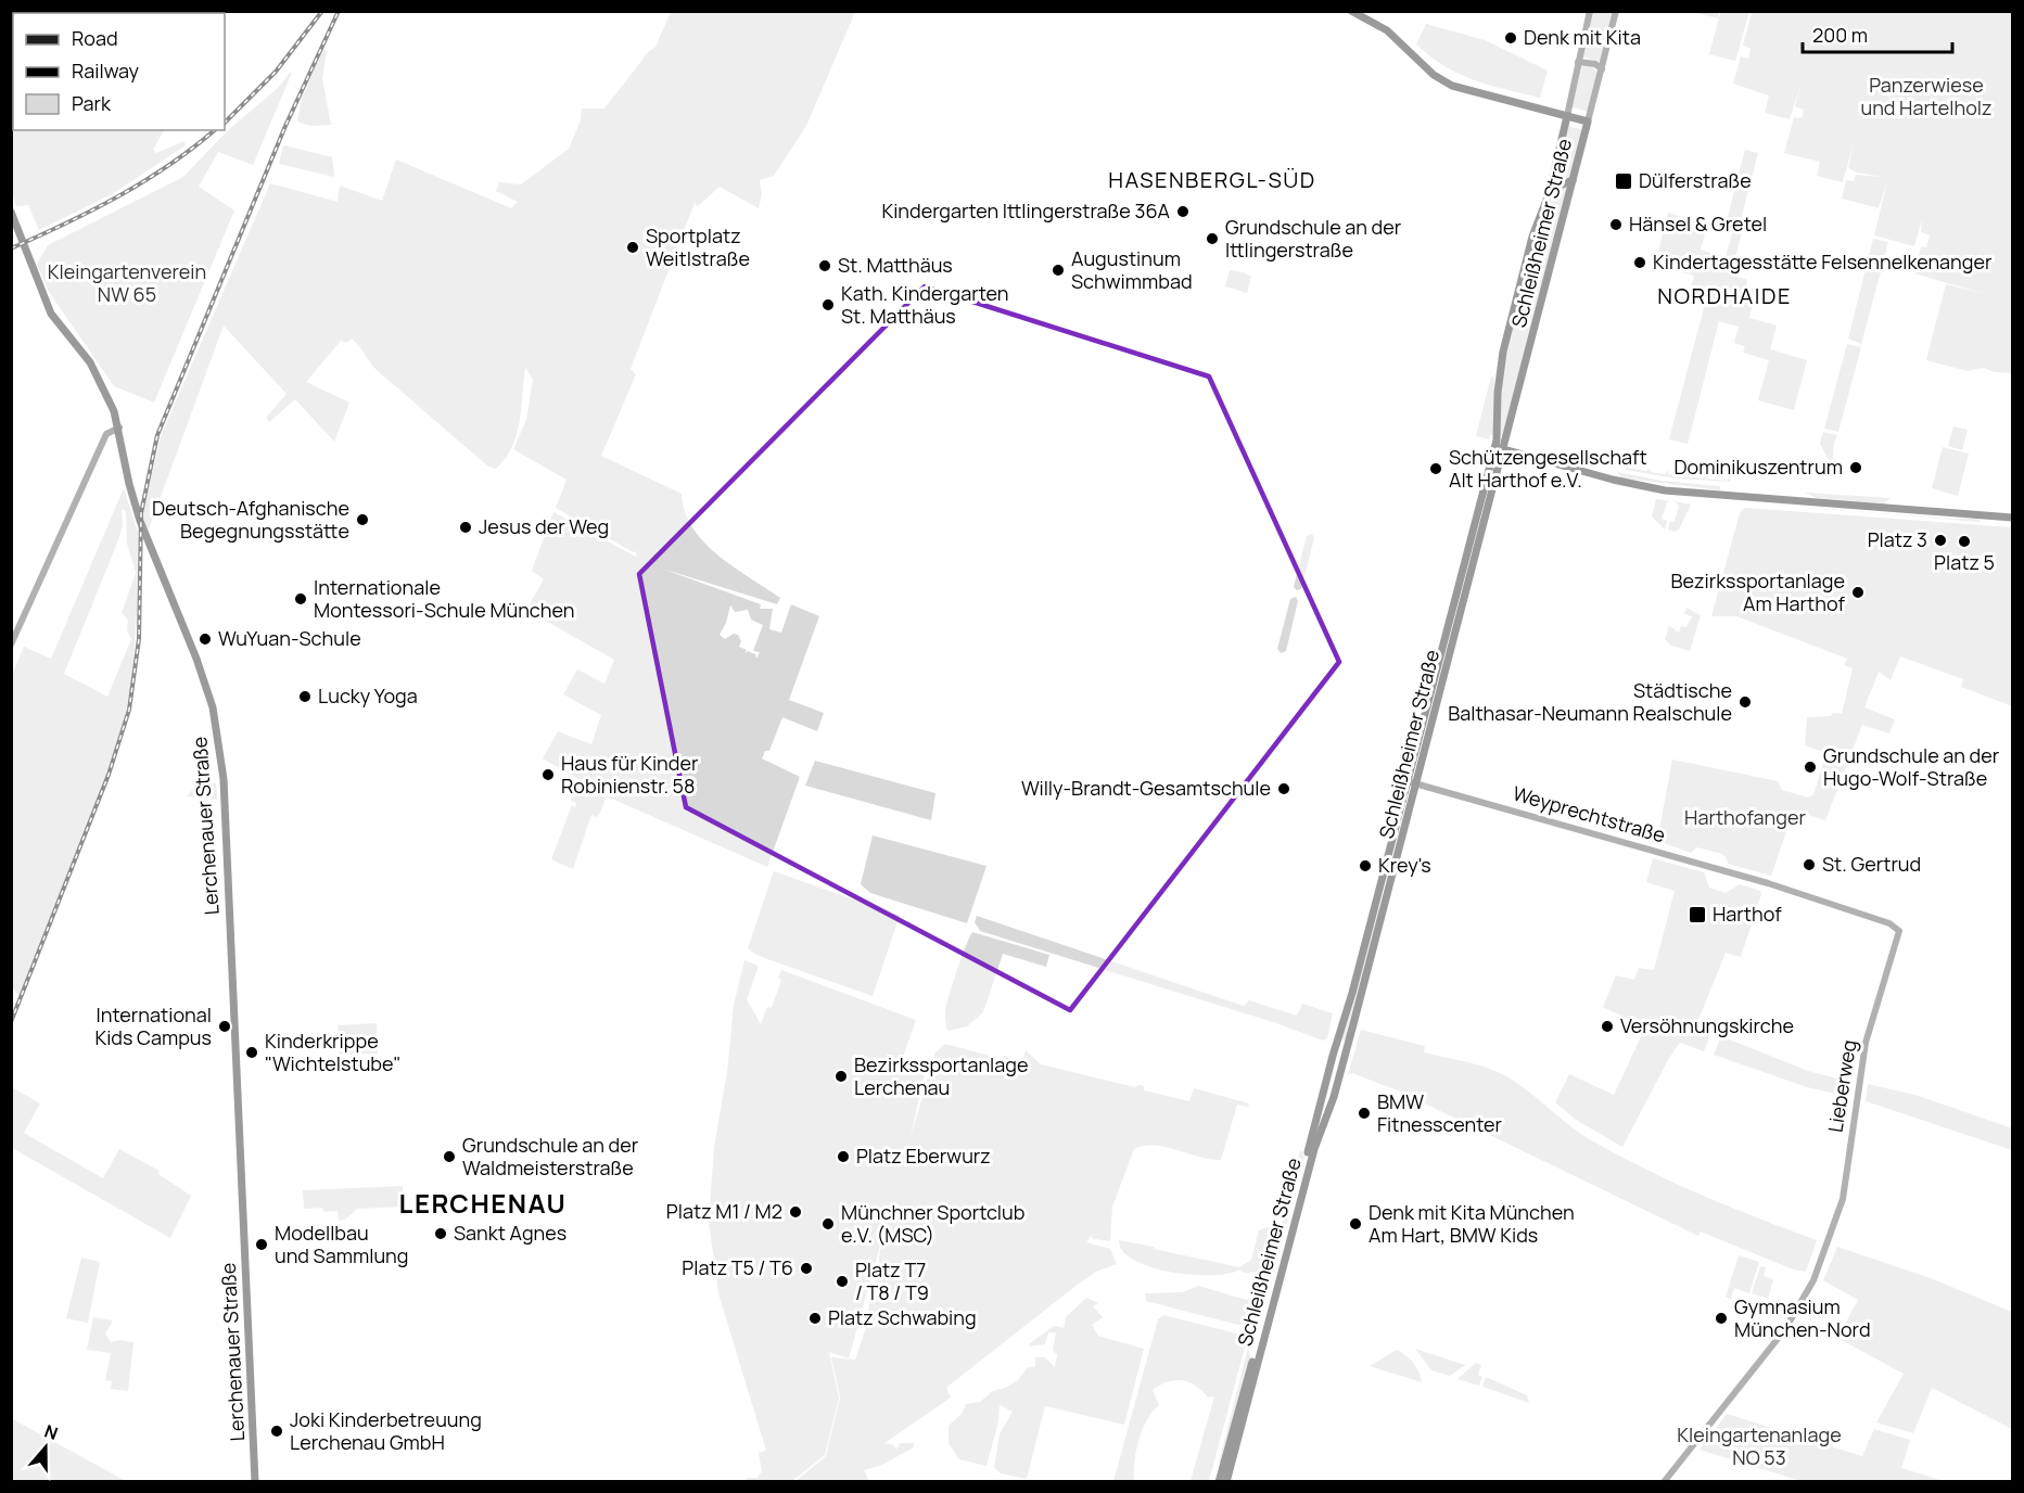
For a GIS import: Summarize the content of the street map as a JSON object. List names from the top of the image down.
{
  "streets": {
    "main road": ["Schleißheimer Straße", "Lerchenauer Straße"],
    "street": ["Weyprechtstraße", "Lieberweg"]
  },
  "crossings": [
    ["Schleißheimer Straße", "Weyprechtstraße"],
    ["Weyprechtstraße", "Lieberweg"]
  ],
  "districts": ["HASENBERGL-SÜD", "NORDHAIDE", "LERCHENAU"],
  "parks": [
    "Panzerwiese und Hartelholz",
    "Kleingartenverein NW 65",
    "Harthofanger",
    "Kleingartenanlage NO 53"
  ],
  "places": {
    "other": [
      "Denk mit Kita",
      "Kindergarten Ittlingerstraße 36A",
      "Hänsel & Gretel",
      "Grundschule an der Ittlingerstraße",
      "Sportplatz Weitlstraße",
      "Kindertagesstätte Felsennelkenanger",
      "St. Matthäus",
      "Augustinum Schwimmbad",
      "Kath. Kindergarten St. Matthäus",
      "Dominikuszentrum",
      "Schützengesellschaft Alt Harthof e.V.",
      "Deutsch-Afghanische Begegnungsstätte",
      "Jesus der Weg",
      "Platz 3",
      "Platz 5",
      "Bezirkssportanlage Am Harthof",
      "Internationale Montessori-Schule München",
      "WuYuan-Schule",
      "Lucky Yoga",
      "Städtische Balthasar-Neumann Realschule",
      "Grundschule an der Hugo-Wolf-Straße",
      "Haus für Kinder Robinienstr. 58",
      "Willy-Brandt-Gesamtschule",
      "St. Gertrud",
      "Krey's",
      "International Kids Campus",
      "Versöhnungskirche",
      "Kinderkrippe \"Wichtelstube\"",
      "Bezirkssportanlage Lerchenau",
      "BMW Fitnesscenter",
      "Grundschule an der Waldmeisterstraße",
      "Platz Eberwurz",
      "Platz M1 / M2",
      "Münchner Sportclub e.V. (MSC)",
      "Denk mit Kita München Am Hart, BMW Kids",
      "Sankt Agnes",
      "Modellbau und Sammlung",
      "Platz T5 / T6",
      "Platz T7 / T8 / T9",
      "Platz Schwabing",
      "Gymnasium München-Nord",
      "Joki Kinderbetreuung Lerchenau GmbH"
    ],
    "transit": ["Dülferstraße", "Harthof"]
  },
  "legend": ["Road", "Railway", "Park"],
  "scale_bar": "200 m",
  "north": "top"
}
